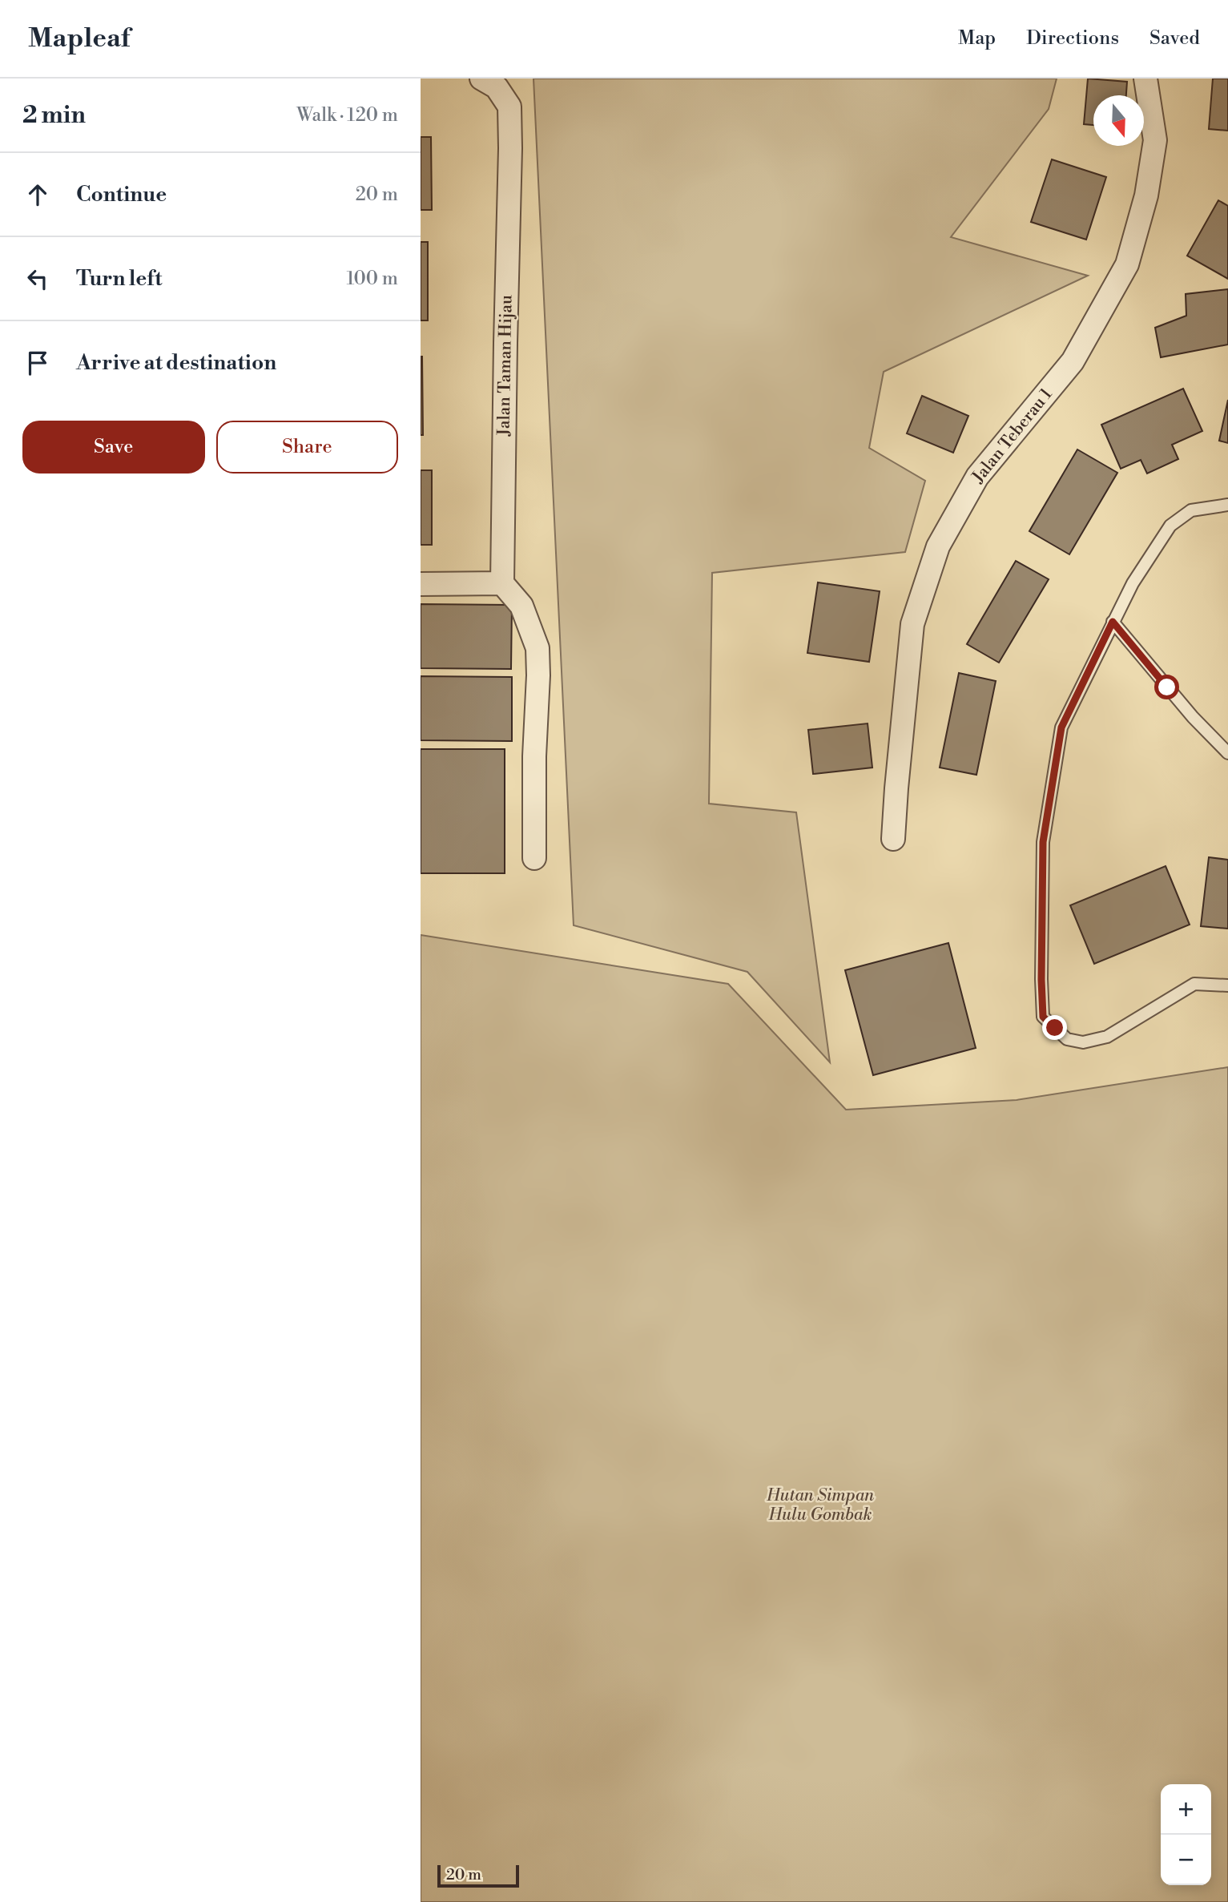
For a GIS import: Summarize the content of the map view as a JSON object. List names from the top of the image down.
{
  "streets": {
    "street": ["Jalan Taman Hijau", "Jalan Teberau 1"]
  },
  "parks": ["Hutan Simpan Hulu Gombak"],
  "scale_bar": "20 m",
  "north": "bottom",
  "page": {
    "header": "Mapleaf",
    "nav": ["Map", "Directions", "Saved"],
    "heading": ["2 min", "Walk · 120 m"],
    "list": [
      ["Continue", "20 m"],
      ["Turn left", "100 m"],
      "Arrive at destination"
    ],
    "buttons": ["Save", "Share"],
    "map_buttons": ["+", "−"],
    "scale": "20 m"
  }
}
